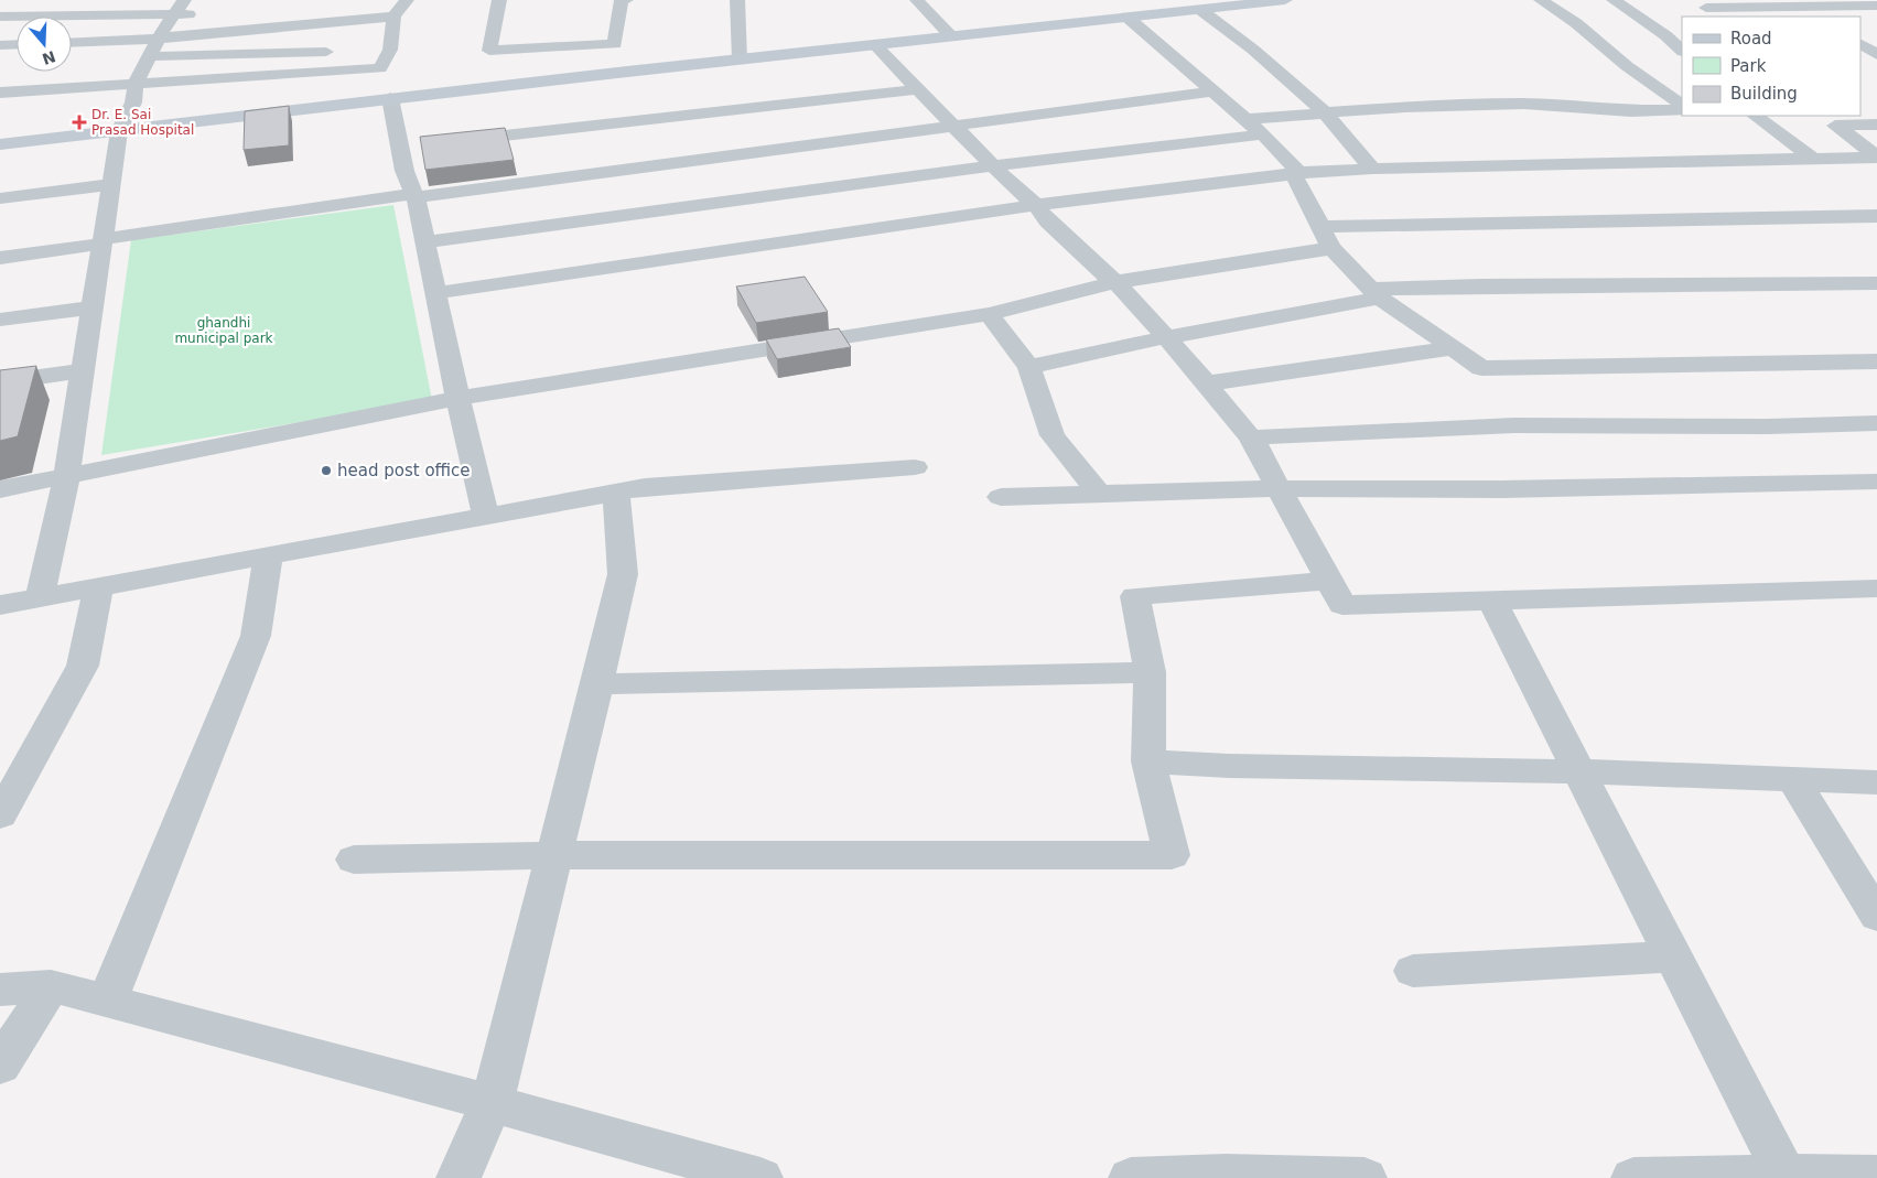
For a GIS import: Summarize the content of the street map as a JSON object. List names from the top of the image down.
{
  "parks": ["ghandhi municipal park"],
  "places": {
    "health": ["Dr. E. Sai Prasad Hospital"],
    "other": ["head post office"]
  },
  "legend": ["Road", "Park", "Building"],
  "north": "bottom"
}
